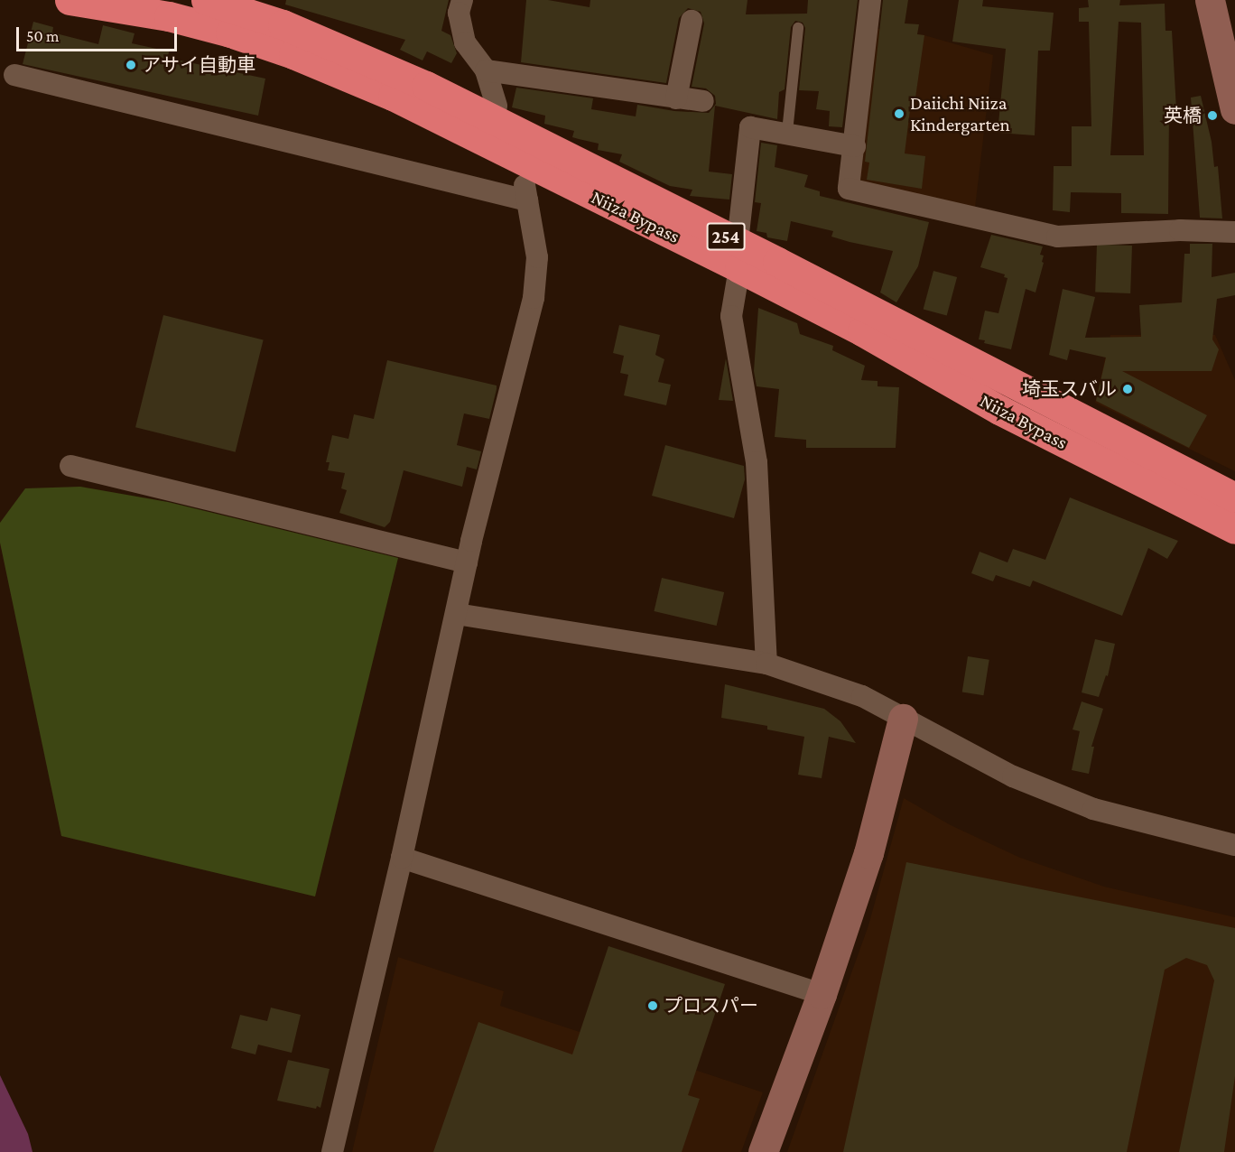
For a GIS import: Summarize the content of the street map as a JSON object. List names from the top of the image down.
{
  "streets": {
    "highway": ["Niiza Bypass", "254"]
  },
  "places": [
    "アサイ自動車",
    "Daiichi Niiza Kindergarten",
    "英橋",
    "埼玉スバル",
    "プロスパー"
  ],
  "scale_bar": "50 m"
}
